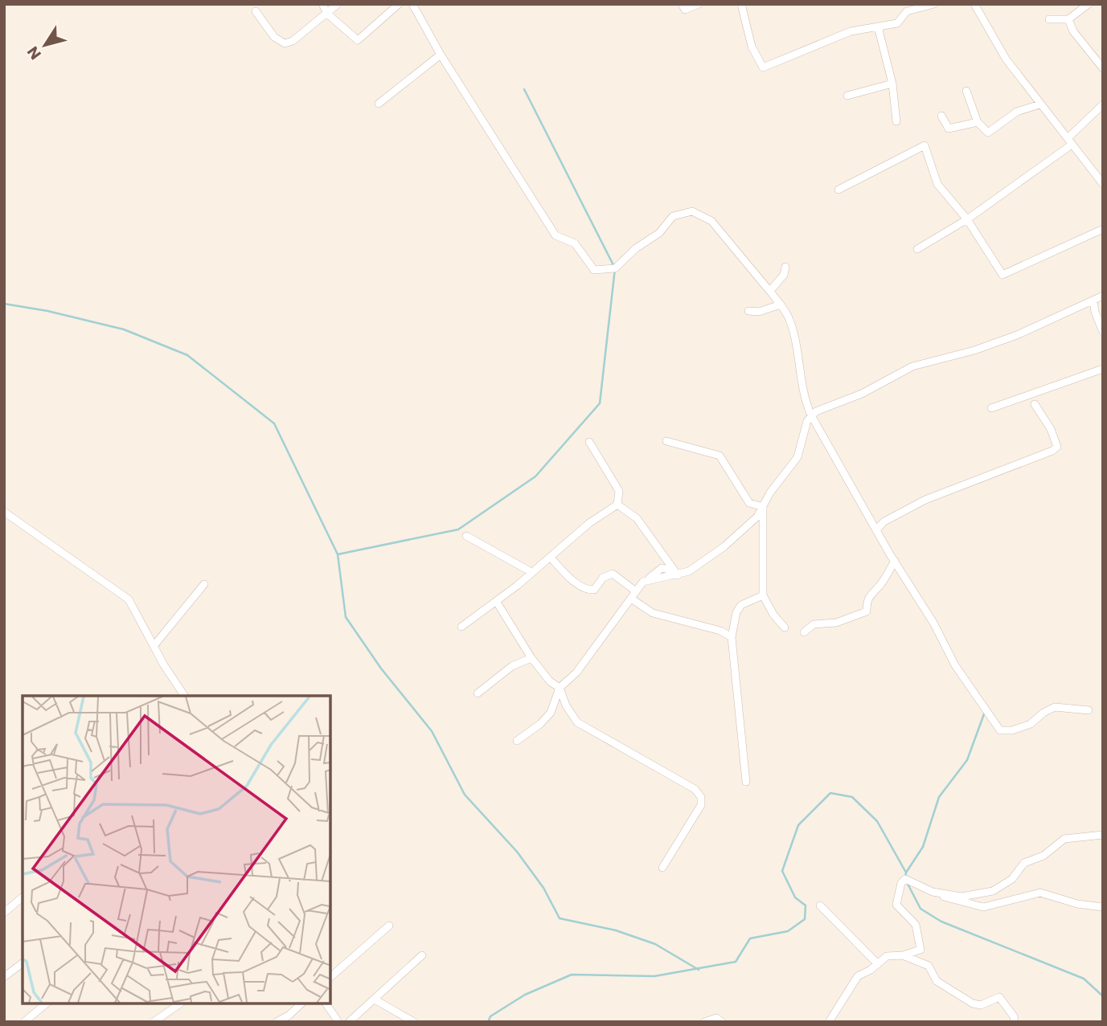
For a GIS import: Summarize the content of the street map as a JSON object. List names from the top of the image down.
{
  "north": "bottom left"
}
